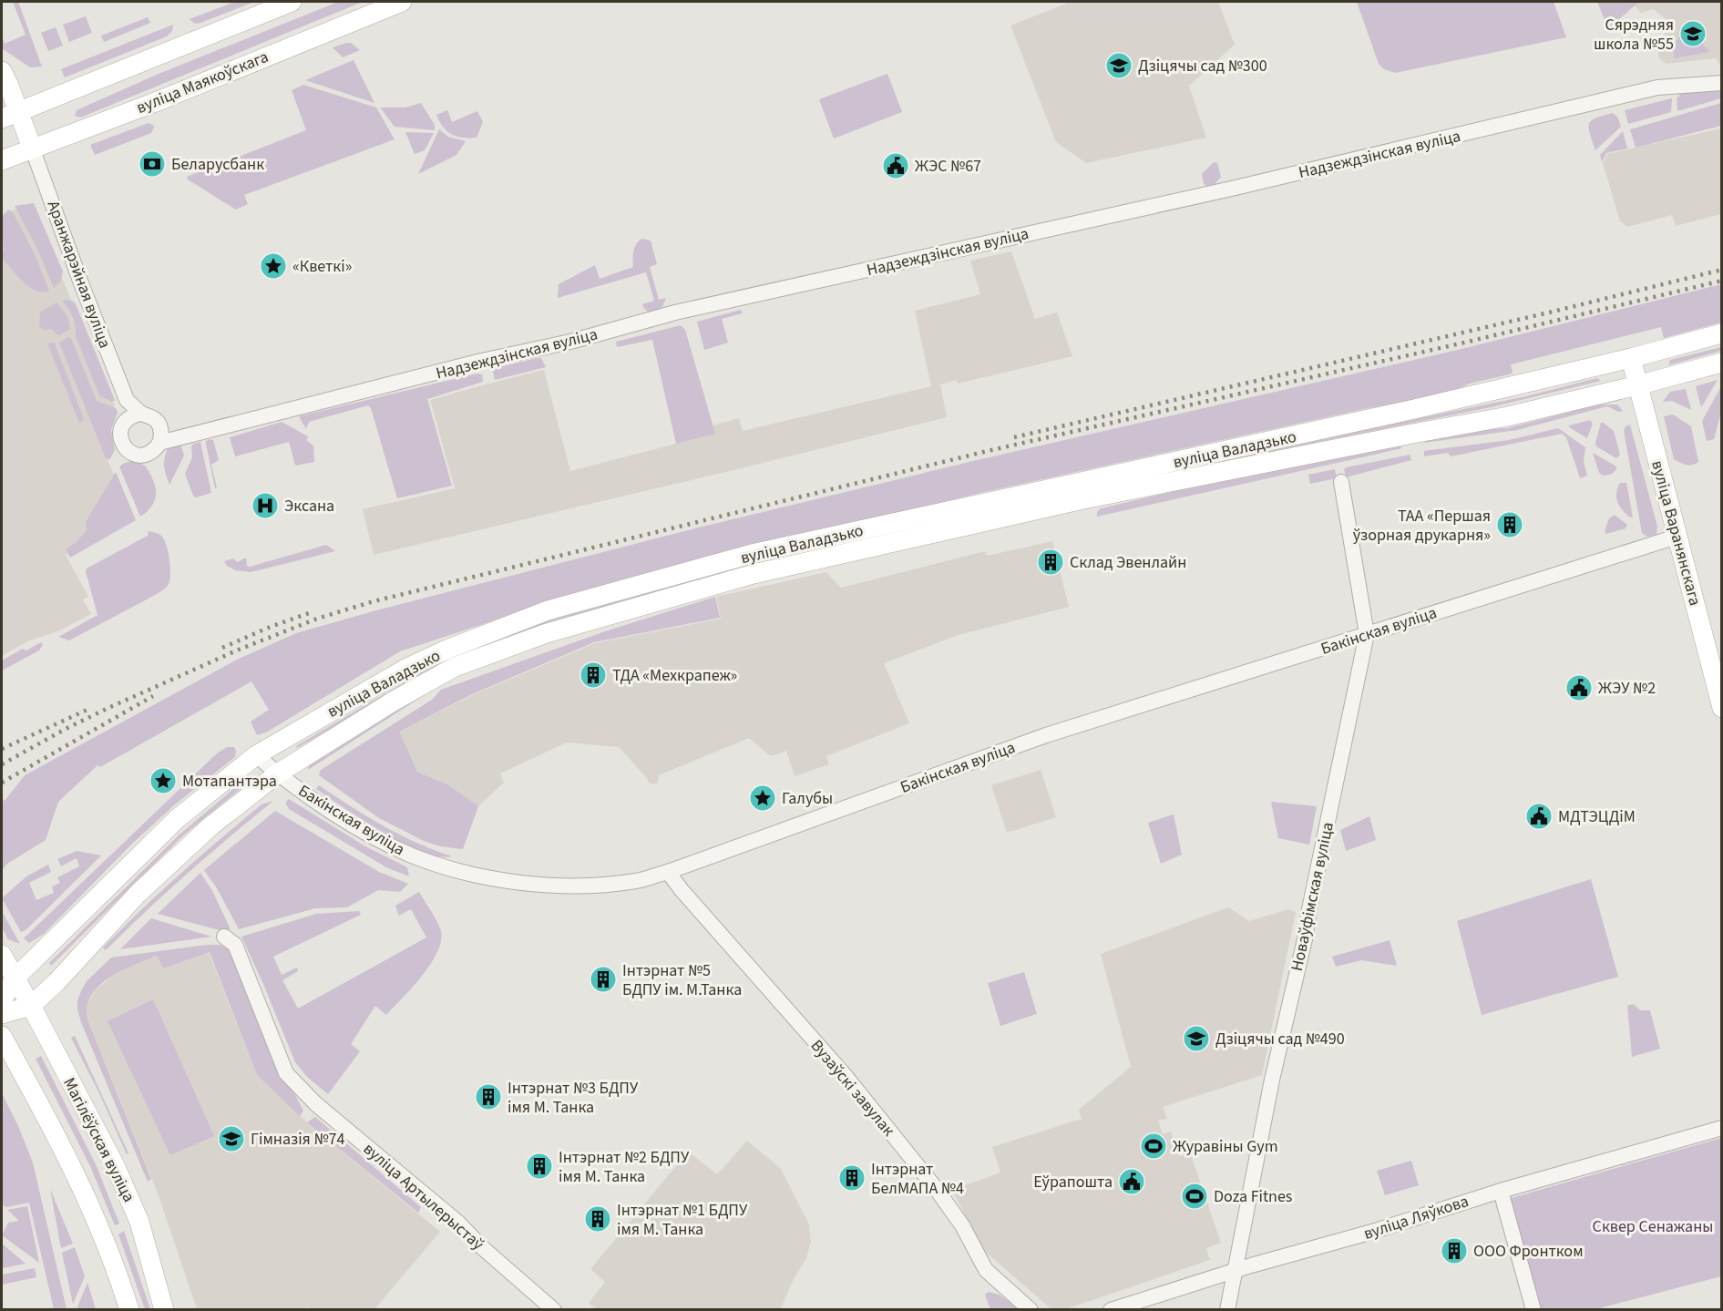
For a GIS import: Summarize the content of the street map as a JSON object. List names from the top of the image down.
{
  "streets": {
    "main road": [
      "вуліца Маякоўскага",
      "вуліца Валадзько",
      "вуліца Варанянскага",
      "Магілёўская вуліца"
    ],
    "street": [
      "Надзеждзінская вуліца",
      "Аранжарэйная вуліца",
      "Бакінская вуліца",
      "Новаўфімская вуліца",
      "Вузаўскі завулак",
      "вуліца Артылерыстаў",
      "вуліца Ляўкова"
    ]
  },
  "crossings": [
    ["вуліца Маякоўскага", "Аранжарэйная вуліца"],
    ["Надзеждзінская вуліца", "Аранжарэйная вуліца"],
    ["вуліца Валадзько", "вуліца Варанянскага"],
    ["вуліца Валадзько", "Бакінская вуліца"],
    ["вуліца Валадзько", "Магілёўская вуліца"],
    ["вуліца Варанянскага", "Бакінская вуліца"],
    ["Бакінская вуліца", "Новаўфімская вуліца"],
    ["Бакінская вуліца", "Вузаўскі завулак"],
    ["Новаўфімская вуліца", "вуліца Ляўкова"]
  ],
  "parks": ["Сквер Сенажаны"],
  "places": {
    "school or university": [
      "Сярэдняя школа №55",
      "Дзіцячы сад №300",
      "Дзіцячы сад №490",
      "Гімназія №74"
    ],
    "bank": ["Беларусбанк"],
    "public building": [
      "ЖЭС №67",
      "ЖЭУ №2",
      "МДТЭЦДіМ",
      "Еўрапошта"
    ],
    "place": ["«Кветкі»", "Мотапантэра", "Галубы"],
    "hospital": ["Эксана"],
    "building": [
      "ТАА «Першая ўзорная друкарня»",
      "Склад Эвенлайн",
      "ТДА «Мехкрапеж»",
      "Інтэрнат №5 БДПУ ім. М.Танка",
      "Інтэрнат №3 БДПУ імя М. Танка",
      "Інтэрнат №2 БДПУ імя М. Танка",
      "Інтэрнат БелМАПА №4",
      "Інтэрнат №1 БДПУ імя М. Танка",
      "ООО Фронтком"
    ],
    "sports": ["Журавіны Gym", "Doza Fitnes"]
  }
}
